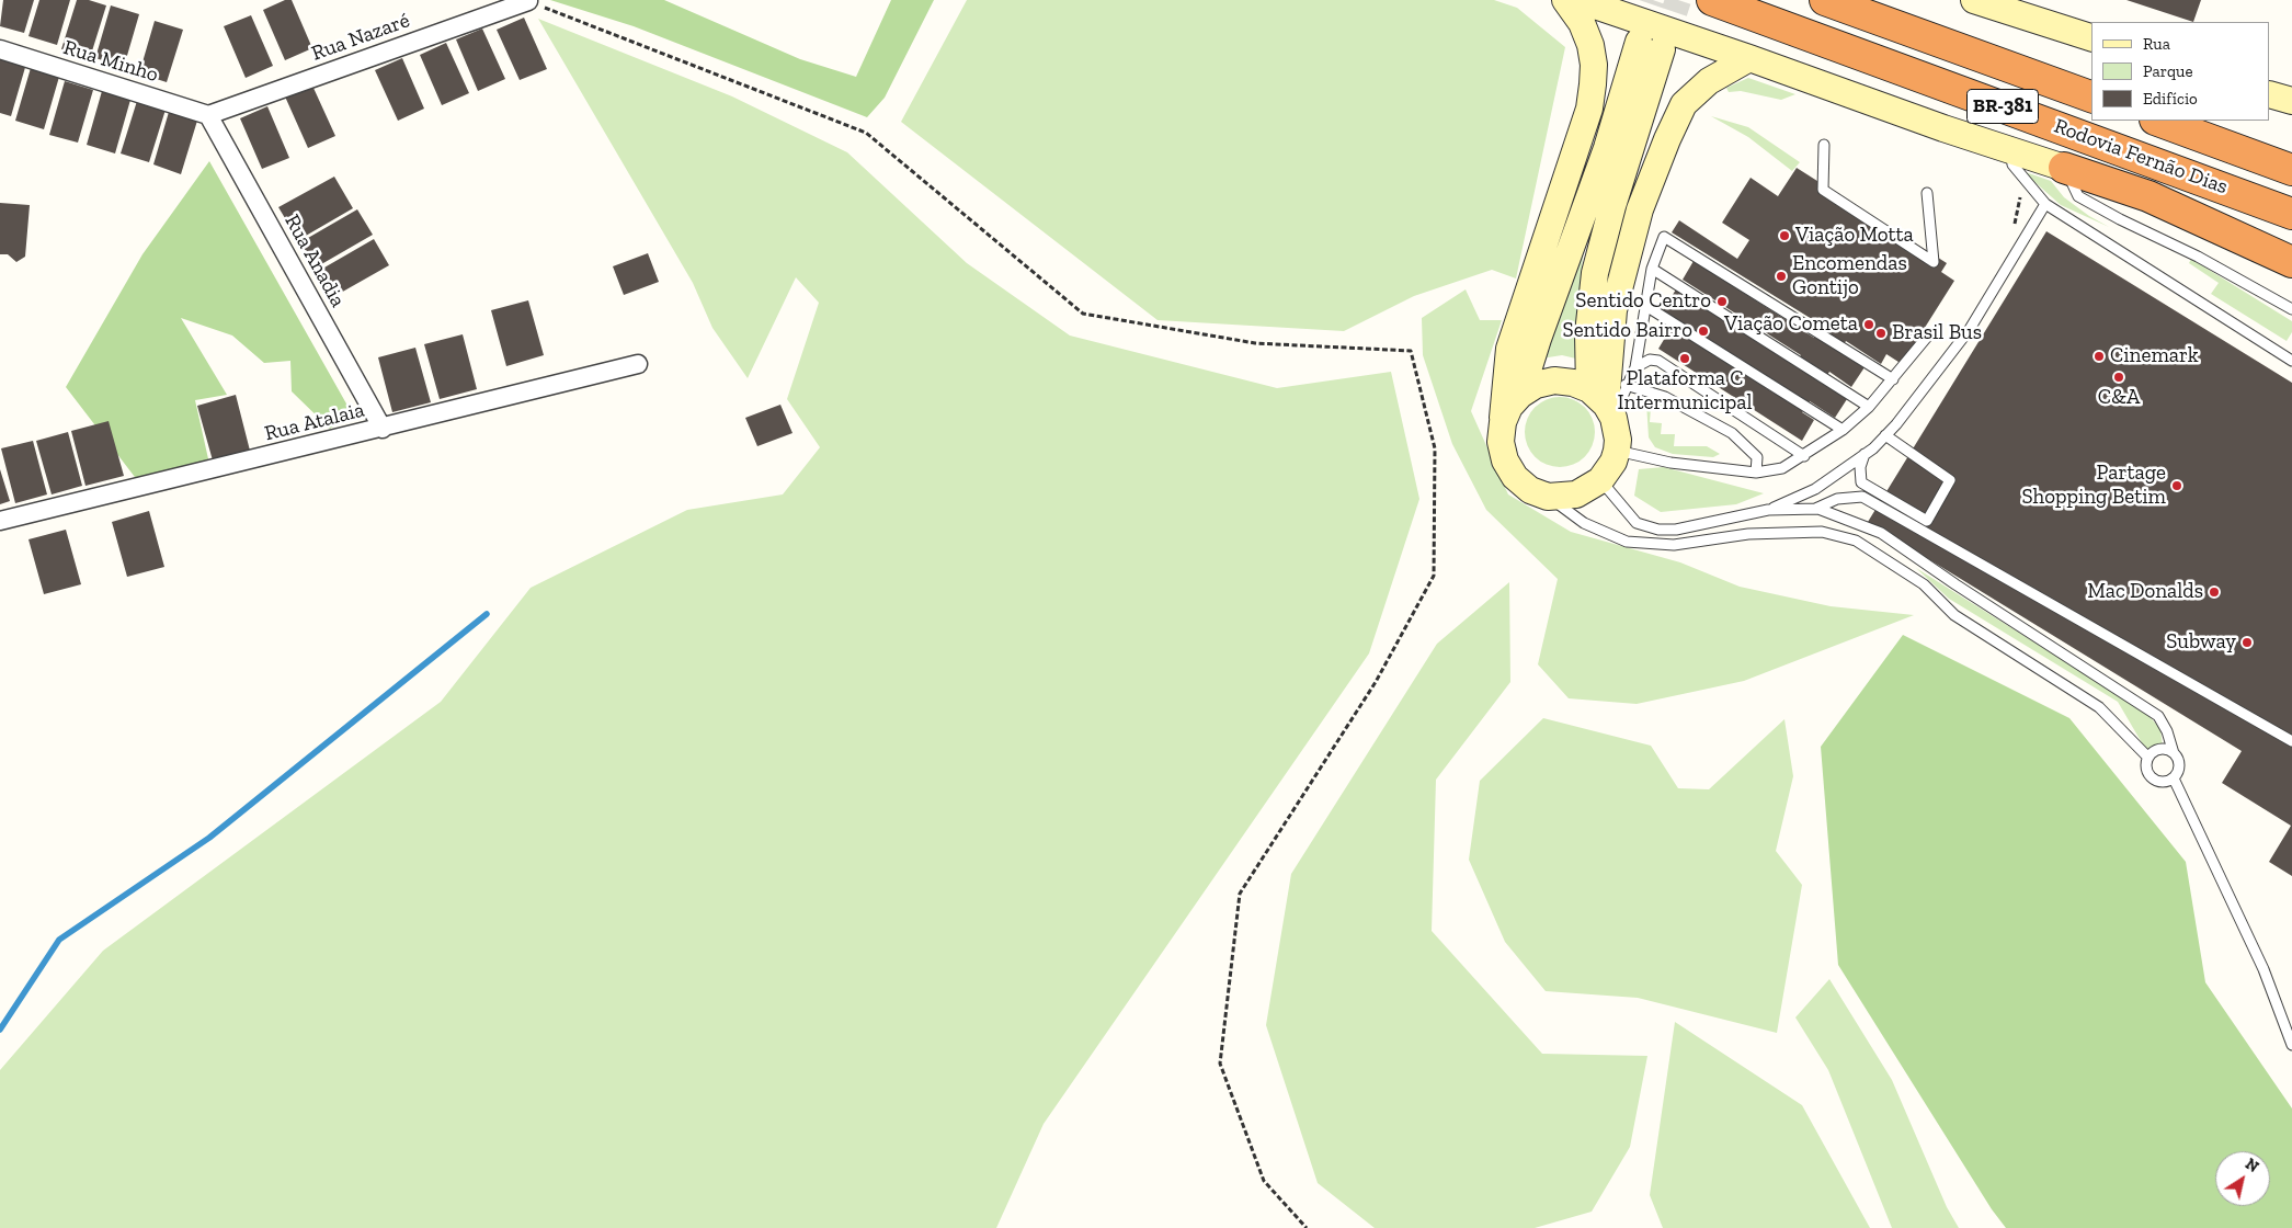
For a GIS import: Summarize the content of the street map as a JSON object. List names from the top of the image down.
{
  "streets": {
    "highway": ["BR-381", "Rodovia Fernão Dias"],
    "street": [
      "Rua Nazaré",
      "Rua Minho",
      "Rua Anadia",
      "Rua Atalaia"
    ]
  },
  "crossings": [
    ["Rua Nazaré", "Rua Minho"],
    ["Rua Nazaré", "Rua Anadia"],
    ["Rua Minho", "Rua Anadia"],
    ["BR-381", "Rodovia Fernão Dias"],
    ["Rua Anadia", "Rua Atalaia"]
  ],
  "places": [
    "Viação Motta",
    "Encomendas Gontijo",
    "Sentido Centro",
    "Viação Cometa",
    "Sentido Bairro",
    "Brasil Bus",
    "Cinemark",
    "Plataforma C Intermunicipal",
    "C&A",
    "Partage Shopping Betim",
    "Mac Donalds",
    "Subway"
  ],
  "legend": ["Rua", "Parque", "Edifício"],
  "north": "top right"
}
